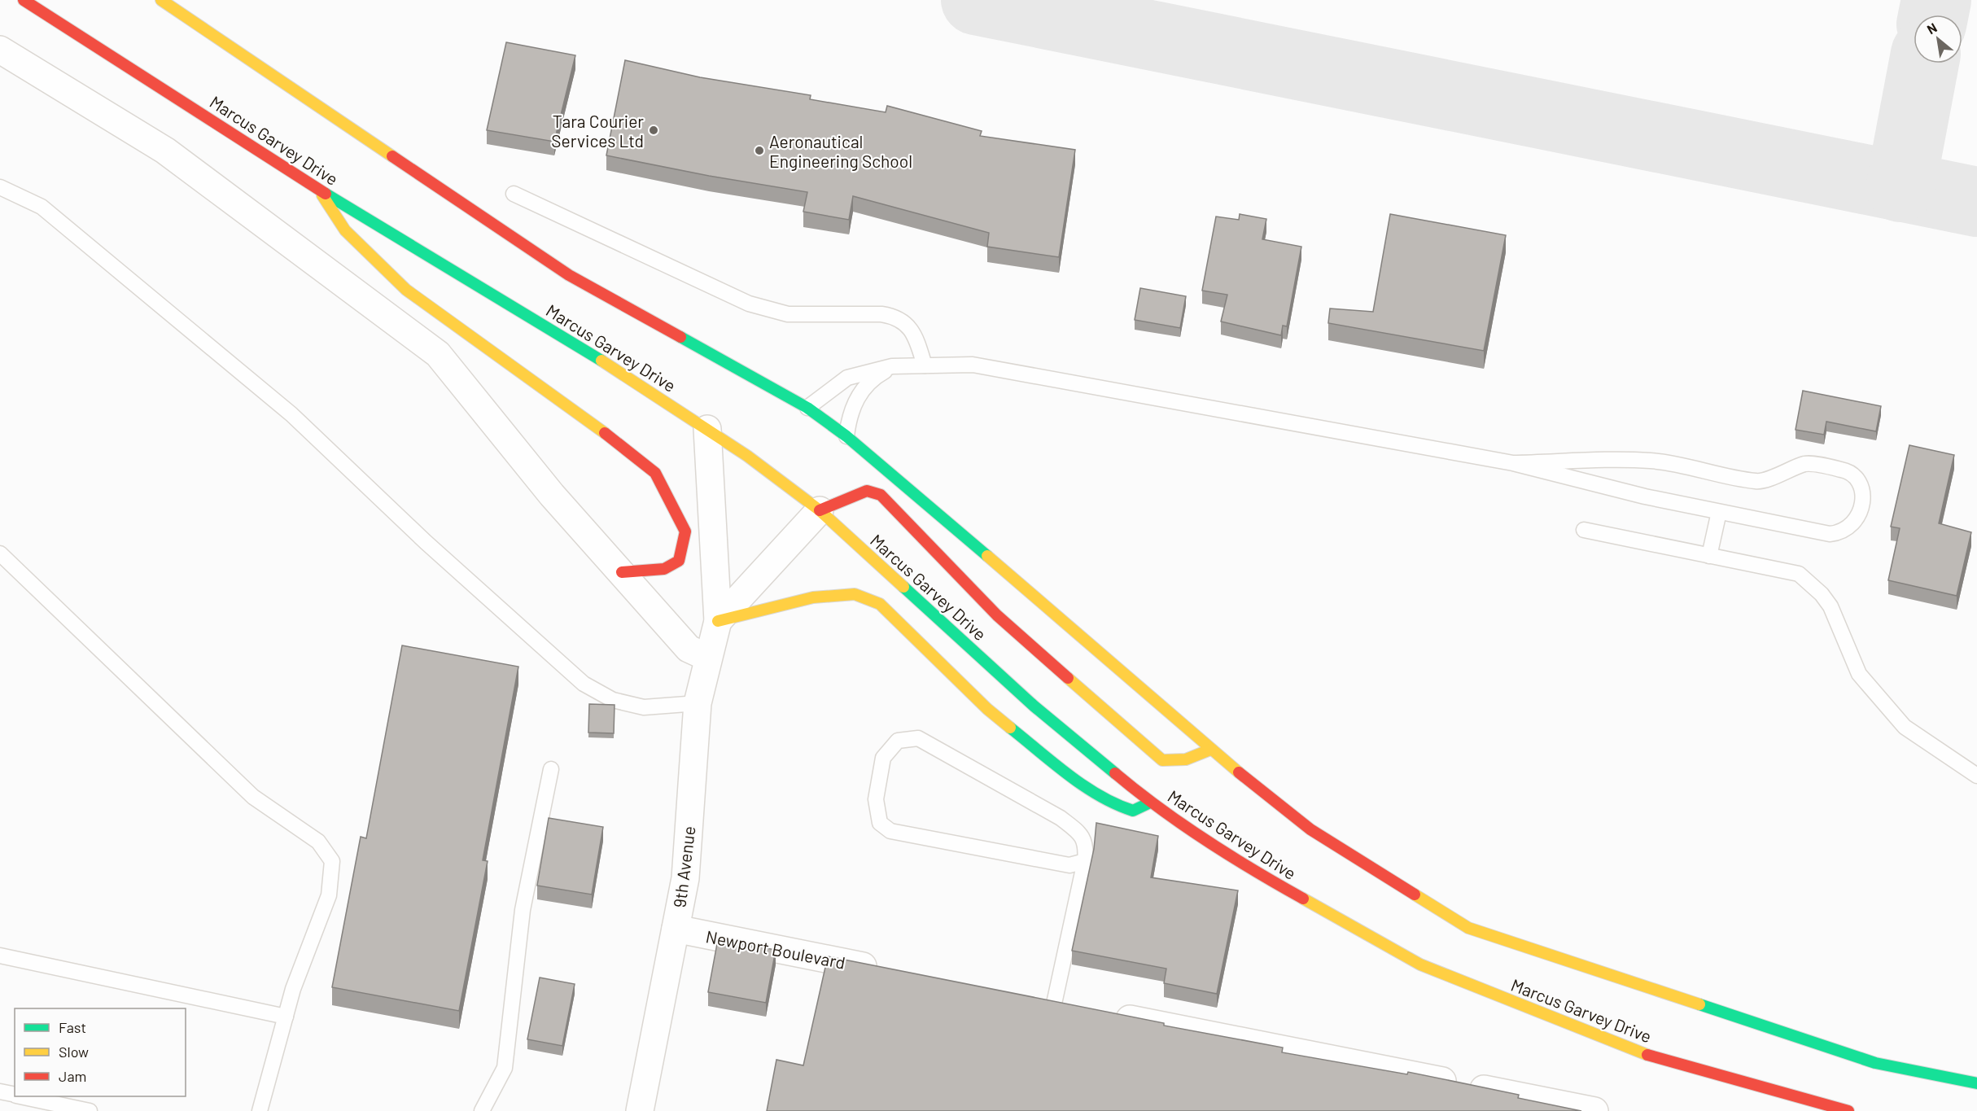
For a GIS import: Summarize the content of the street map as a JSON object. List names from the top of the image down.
{
  "streets": {
    "highway": ["Marcus Garvey Drive"],
    "street": ["9th Avenue", "Newport Boulevard"]
  },
  "crossings": [
    ["Marcus Garvey Drive", "9th Avenue"],
    ["9th Avenue", "Newport Boulevard"]
  ],
  "places": ["Tara Courier Services Ltd", "Aeronautical Engineering School"],
  "legend": ["Fast", "Slow", "Jam"],
  "north": "top left"
}
